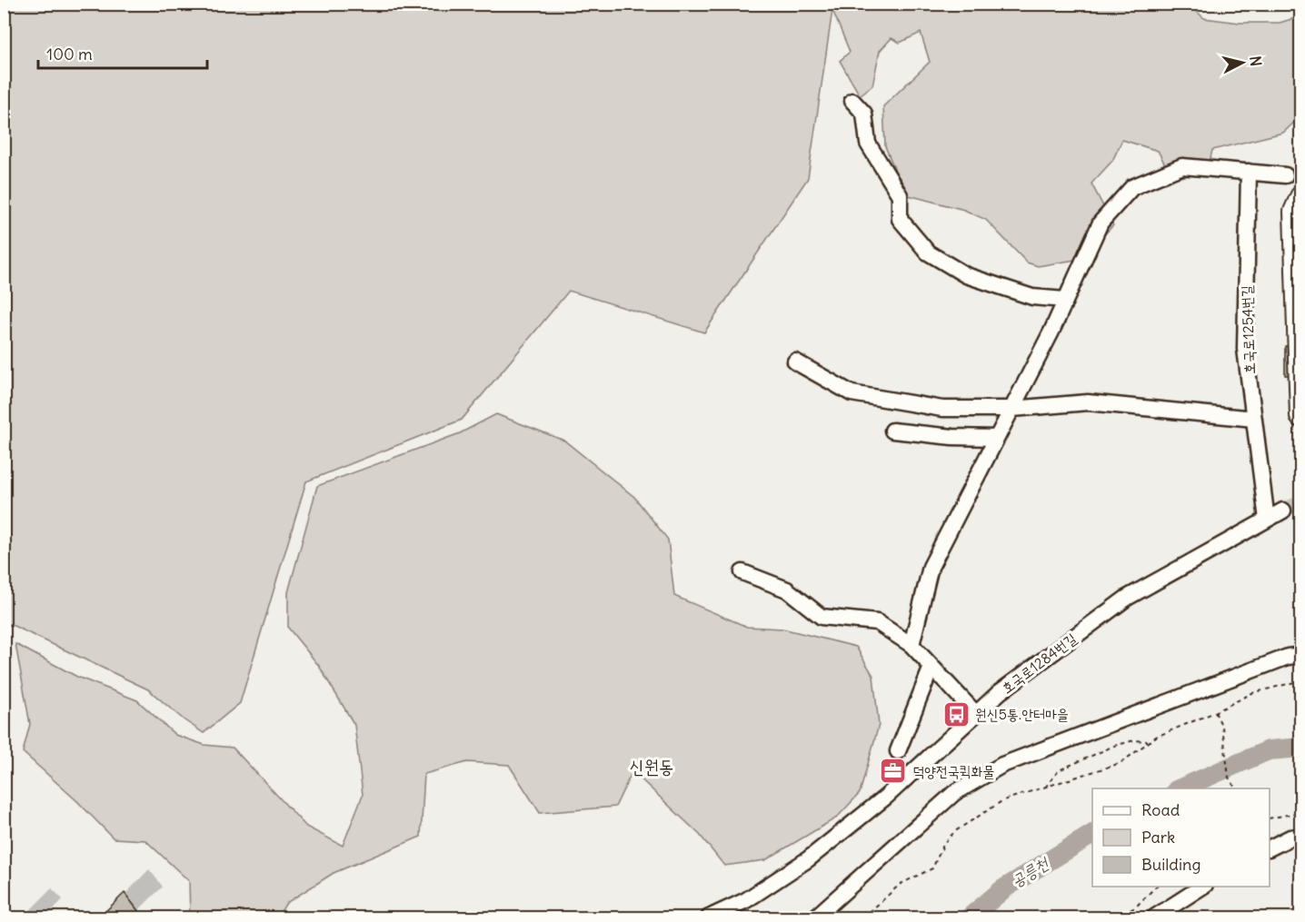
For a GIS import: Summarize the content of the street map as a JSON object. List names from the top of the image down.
{
  "streets": {
    "street": ["호국로1254번길", "호국로1284번길"]
  },
  "crossings": [
    ["호국로1254번길", "호국로1284번길"]
  ],
  "districts": ["신원동"],
  "water": ["공릉천"],
  "places": {
    "bus stop": ["원신5통.안터마을"],
    "office": ["덕양전국퀵화물"]
  },
  "legend": ["Road", "Park", "Building"],
  "scale_bar": "100 m",
  "north": "right"
}
